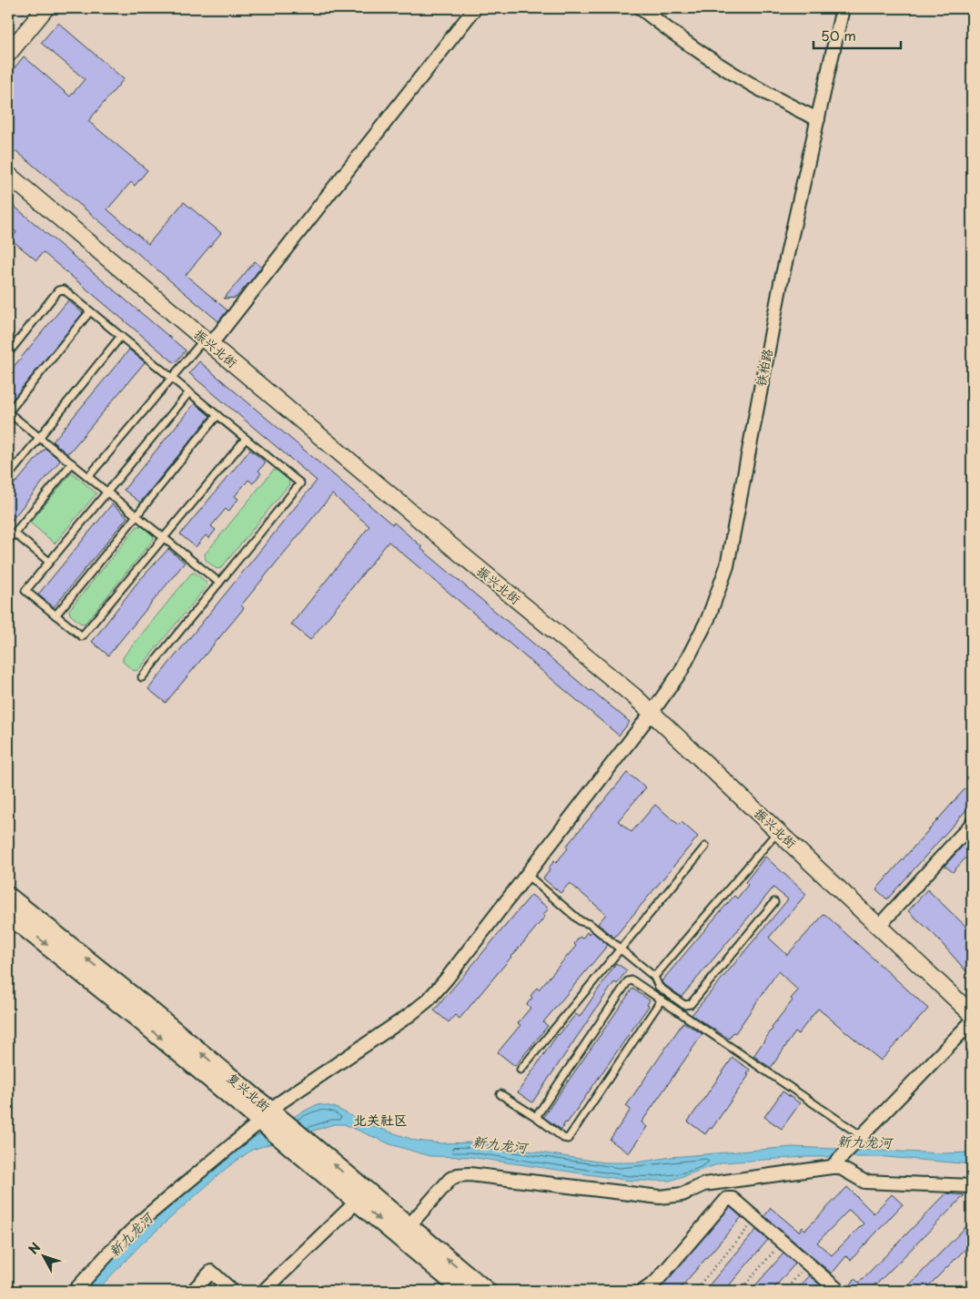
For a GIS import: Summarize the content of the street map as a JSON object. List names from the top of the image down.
{
  "streets": {
    "main road": ["复兴北街"],
    "street": ["振兴北街", "铁柏路"]
  },
  "crossings": [
    ["振兴北街", "铁柏路"],
    ["铁柏路", "复兴北街"]
  ],
  "districts": ["北关社区"],
  "water": ["新九龙河"],
  "scale_bar": "50 m",
  "north": "top left"
}
